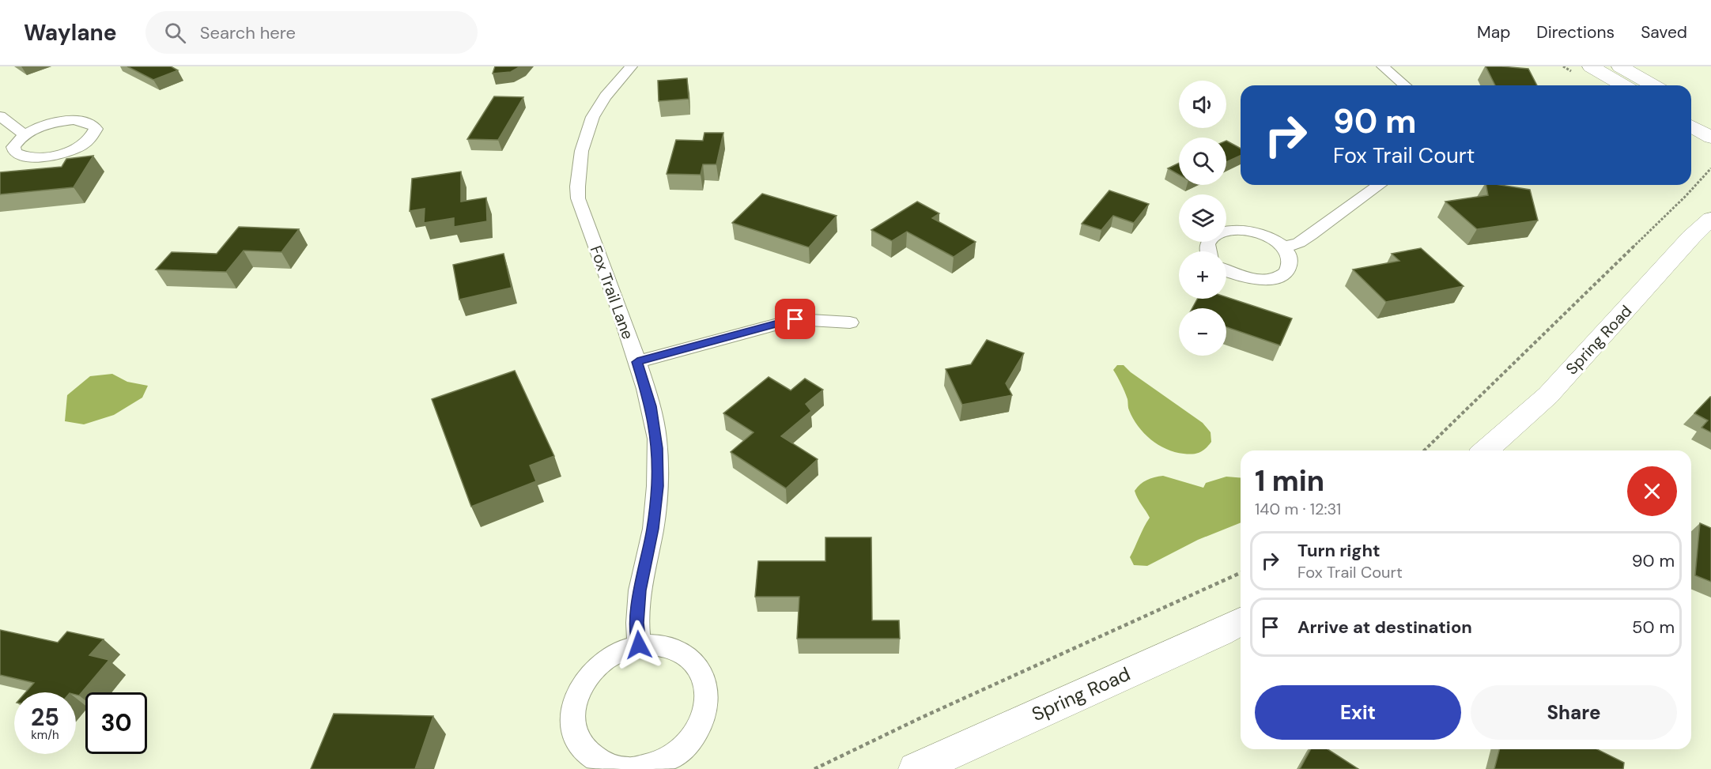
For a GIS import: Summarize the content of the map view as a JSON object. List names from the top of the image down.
{
  "streets": {
    "street": ["Fox Trail Lane", "Spring Road"]
  },
  "page": {
    "header": "Waylane",
    "search": "Search here",
    "nav": ["Map", "Directions", "Saved"],
    "map_buttons": ["+", "−"],
    "turn": ["90 m", "Fox Trail Court"],
    "heading": ["1 min", "140 m · 12:31"],
    "list": [
      {
        "name": "Turn right",
        "note": "Fox Trail Court",
        "value": "90 m"
      },
      {
        "name": "Arrive at destination",
        "value": "50 m"
      }
    ],
    "buttons": ["Exit", "Share"],
    "speed": "25 km/h",
    "limit": "30"
  }
}
